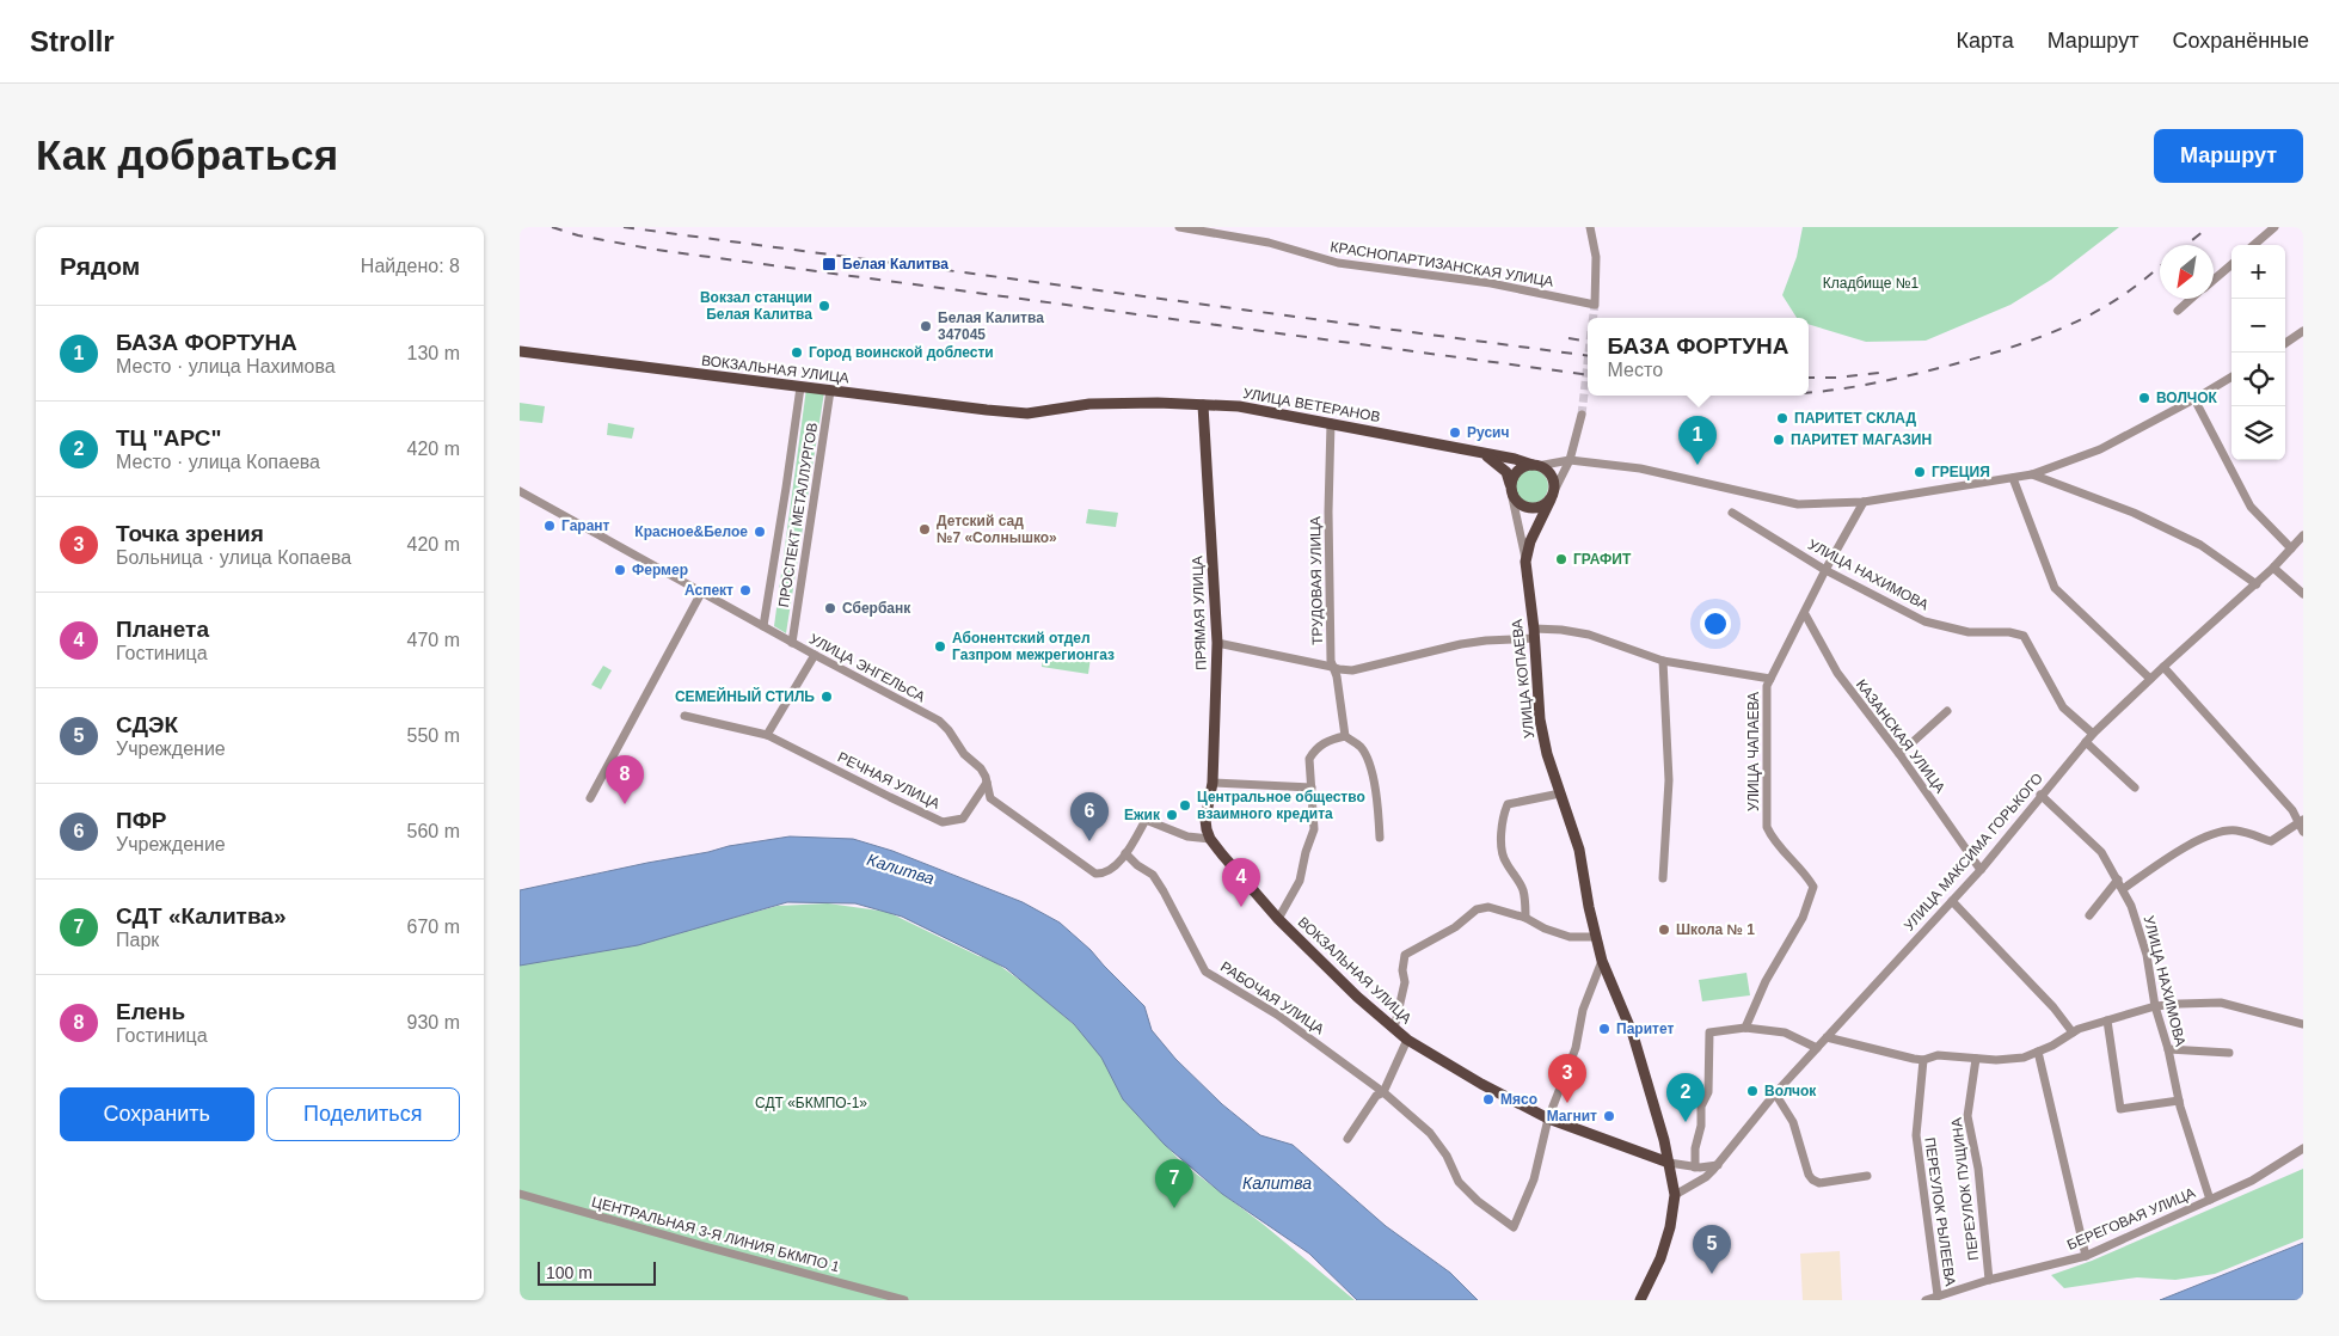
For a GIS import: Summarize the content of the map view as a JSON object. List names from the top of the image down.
{
  "streets": {
    "main road": [
      "ВОКЗАЛЬНАЯ УЛИЦА",
      "УЛИЦА ВЕТЕРАНОВ",
      "ПРЯМАЯ УЛИЦА",
      "УЛИЦА КОПАЕВА"
    ],
    "street": [
      "КРАСНОПАРТИЗАНСКАЯ УЛИЦА",
      "ПРОСПЕКТ МЕТАЛЛУРГОВ",
      "УЛИЦА НАХИМОВА",
      "ТРУДОВАЯ УЛИЦА",
      "УЛИЦА ЭНГЕЛЬСА",
      "КАЗАНСКАЯ УЛИЦА",
      "УЛИЦА ЧАПАЕВА",
      "РЕЧНАЯ УЛИЦА",
      "УЛИЦА МАКСИМА ГОРЬКОГО",
      "РАБОЧАЯ УЛИЦА",
      "ПЕРЕУЛОК ПУЩИНА",
      "ПЕРЕУЛОК РЫЛЕЕВА",
      "БЕРЕГОВАЯ УЛИЦА",
      "ЦЕНТРАЛЬНАЯ 3-Я ЛИНИЯ БКМПО 1"
    ]
  },
  "crossings": [
    ["ВОКЗАЛЬНАЯ УЛИЦА", "УЛИЦА ВЕТЕРАНОВ"],
    ["ВОКЗАЛЬНАЯ УЛИЦА", "ПРОСПЕКТ МЕТАЛЛУРГОВ"],
    ["ВОКЗАЛЬНАЯ УЛИЦА", "ПРЯМАЯ УЛИЦА"],
    ["ВОКЗАЛЬНАЯ УЛИЦА", "УЛИЦА ЭНГЕЛЬСА"],
    ["ВОКЗАЛЬНАЯ УЛИЦА", "УЛИЦА КОПАЕВА"],
    ["ВОКЗАЛЬНАЯ УЛИЦА", "РАБОЧАЯ УЛИЦА"],
    ["УЛИЦА ВЕТЕРАНОВ", "ТРУДОВАЯ УЛИЦА"],
    ["УЛИЦА ВЕТЕРАНОВ", "ПРЯМАЯ УЛИЦА"],
    ["УЛИЦА ВЕТЕРАНОВ", "УЛИЦА КОПАЕВА"],
    ["ПРОСПЕКТ МЕТАЛЛУРГОВ", "УЛИЦА ЭНГЕЛЬСА"],
    ["УЛИЦА НАХИМОВА", "УЛИЦА ЧАПАЕВА"],
    ["УЛИЦА НАХИМОВА", "УЛИЦА МАКСИМА ГОРЬКОГО"],
    ["УЛИЦА НАХИМОВА", "БЕРЕГОВАЯ УЛИЦА"],
    ["УЛИЦА ЭНГЕЛЬСА", "РЕЧНАЯ УЛИЦА"],
    ["УЛИЦА ЭНГЕЛЬСА", "РАБОЧАЯ УЛИЦА"],
    ["УЛИЦА КОПАЕВА", "УЛИЦА МАКСИМА ГОРЬКОГО"],
    ["КАЗАНСКАЯ УЛИЦА", "УЛИЦА ЧАПАЕВА"],
    ["КАЗАНСКАЯ УЛИЦА", "УЛИЦА МАКСИМА ГОРЬКОГО"],
    ["ПЕРЕУЛОК ПУЩИНА", "БЕРЕГОВАЯ УЛИЦА"],
    ["ПЕРЕУЛОК РЫЛЕЕВА", "БЕРЕГОВАЯ УЛИЦА"]
  ],
  "water": ["Калитва"],
  "parks": ["Кладбище №1", "СДТ «БКМПО-1»"],
  "places": {
    "transit": ["Белая Калитва"],
    "other": [
      "Вокзал станции Белая Калитва",
      "Белая Калитва 347045",
      "Город воинской доблести",
      "ВОЛЧОК",
      "ПАРИТЕТ СКЛАД",
      "Русич",
      "ПАРИТЕТ МАГАЗИН",
      "ГРЕЦИЯ",
      "Гарант",
      "Детский сад №7 «Солнышко»",
      "Красное&Белое",
      "ГРАФИТ",
      "Фермер",
      "Аспект",
      "Сбербанк",
      "Абонентский отдел Газпром межрегионгаз",
      "СЕМЕЙНЫЙ СТИЛЬ",
      "Центральное общество взаимного кредита",
      "Ежик",
      "Школа № 1",
      "Паритет",
      "Волчок",
      "Мясо",
      "Магнит"
    ]
  },
  "scale_bar": "100 m",
  "north": "bottom left",
  "page": {
    "header": "Strollr",
    "nav": ["Карта", "Маршрут", "Сохранённые"],
    "buttons": [
      "Маршрут",
      ["Сохранить", "Поделиться"]
    ],
    "title": "Как добраться",
    "heading": ["Рядом", "Найдено: 8"],
    "map_buttons": ["+", "−"],
    "list": [
      {
        "mark": "1",
        "name": "БАЗА ФОРТУНА",
        "note": "Место · улица Нахимова",
        "value": "130 m"
      },
      {
        "mark": "2",
        "name": "ТЦ \"АРС\"",
        "note": "Место · улица Копаева",
        "value": "420 m"
      },
      {
        "mark": "3",
        "name": "Точка зрения",
        "note": "Больница · улица Копаева",
        "value": "420 m"
      },
      {
        "mark": "4",
        "name": "Планета",
        "note": "Гостиница",
        "value": "470 m"
      },
      {
        "mark": "5",
        "name": "СДЭК",
        "note": "Учреждение",
        "value": "550 m"
      },
      {
        "mark": "6",
        "name": "ПФР",
        "note": "Учреждение",
        "value": "560 m"
      },
      {
        "mark": "7",
        "name": "СДТ «Калитва»",
        "note": "Парк",
        "value": "670 m"
      },
      {
        "mark": "8",
        "name": "Елень",
        "note": "Гостиница",
        "value": "930 m"
      }
    ],
    "popup": ["БАЗА ФОРТУНА", "Место"],
    "pins": [
      "1",
      "8",
      "6",
      "4",
      "3",
      "2",
      "7",
      "5"
    ],
    "scale": "100 m"
  }
}
